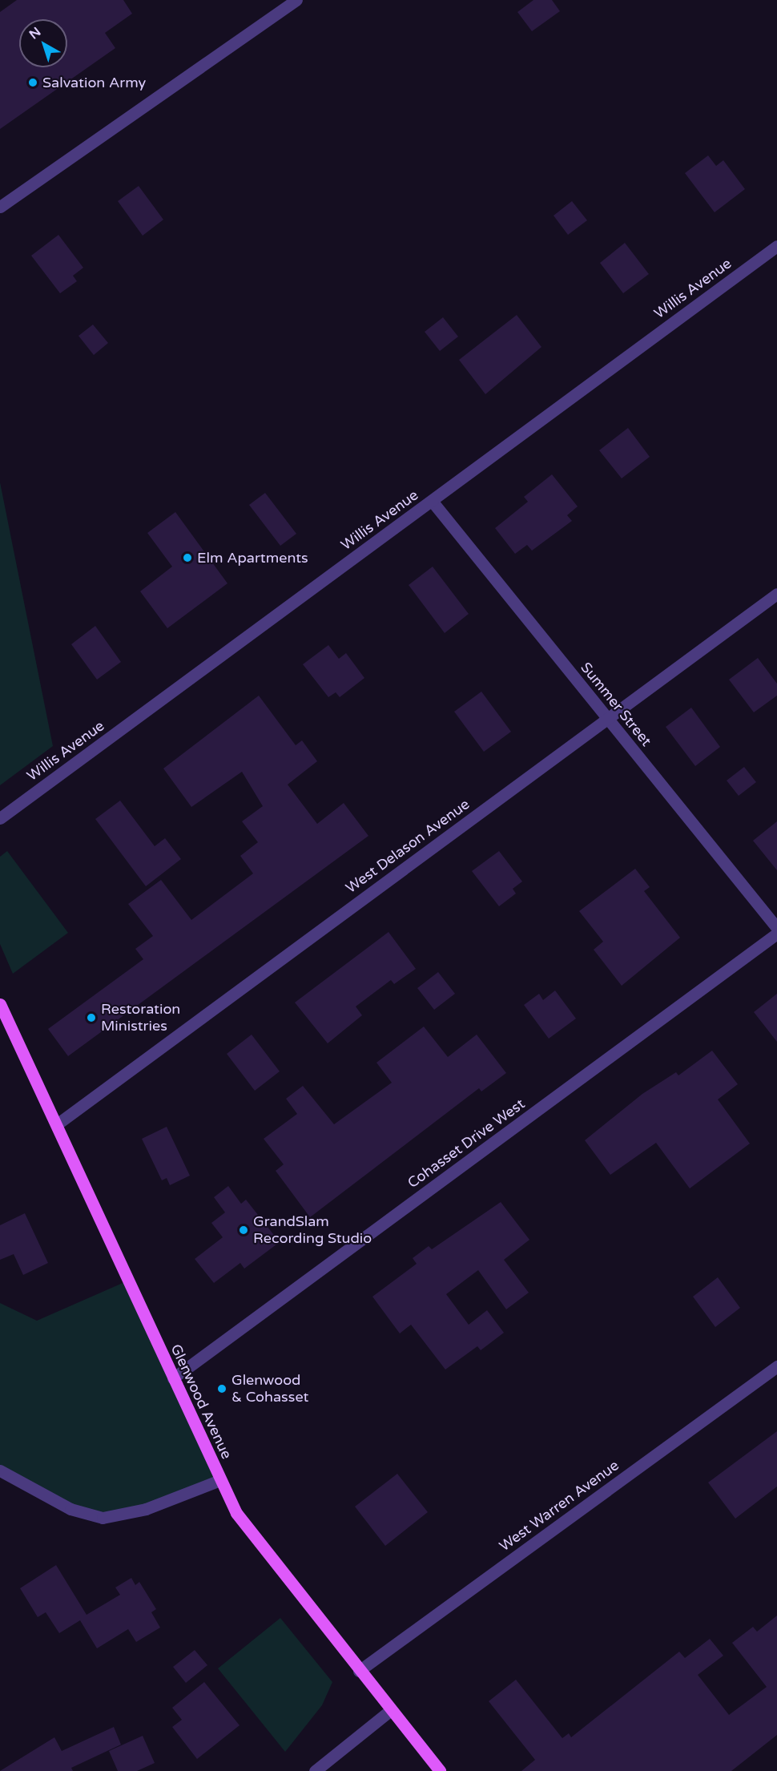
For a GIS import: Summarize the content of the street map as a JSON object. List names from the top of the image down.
{
  "streets": {
    "main road": ["Glenwood Avenue"],
    "street": [
      "Willis Avenue",
      "Summer Street",
      "West Delason Avenue",
      "Cohasset Drive West",
      "West Warren Avenue"
    ]
  },
  "crossings": [
    ["Willis Avenue", "Summer Street"],
    ["Summer Street", "West Delason Avenue"],
    ["West Delason Avenue", "Glenwood Avenue"],
    ["Cohasset Drive West", "Glenwood Avenue"],
    ["Glenwood Avenue", "West Warren Avenue"]
  ],
  "places": [
    "Salvation Army",
    "Elm Apartments",
    "Restoration Ministries",
    "GrandSlam Recording Studio",
    "Glenwood & Cohasset"
  ],
  "north": "top left"
}
